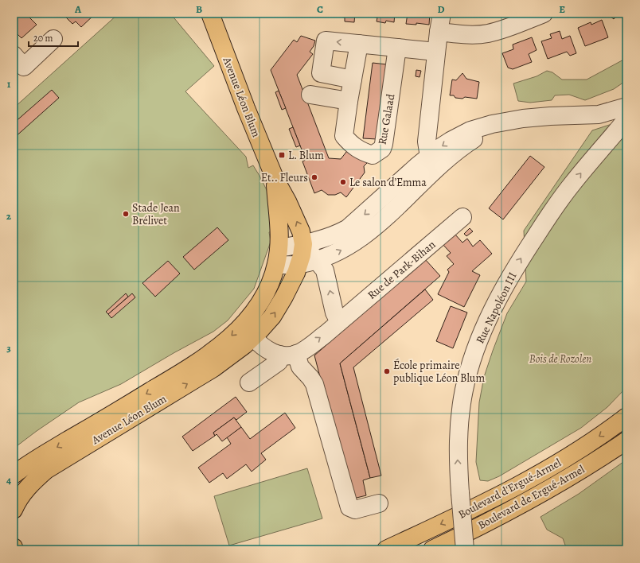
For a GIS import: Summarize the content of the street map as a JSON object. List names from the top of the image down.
{
  "streets": {
    "main road": ["Avenue Léon Blum", "Boulevard d'Ergué-Armel", "Boulevard de Ergué-Armel"],
    "street": ["Rue Galaad", "Rue de Park-Bihan", "Rue Napoléon III"]
  },
  "crossings": [
    ["Avenue Léon Blum", "Rue de Park-Bihan"]
  ],
  "one_way": ["Rue Napoléon III", "Boulevard d'Ergué-Armel"],
  "parks": ["Bois de Rozolen"],
  "places": {
    "transit": ["L. Blum"],
    "other": [
      "Et.. Fleurs",
      "Le salon d’Emma",
      "Stade Jean Brélivet",
      "École primaire publique Léon Blum"
    ]
  },
  "scale_bar": "20 m",
  "grid": {
    "columns": [
      "A",
      "B",
      "C",
      "D",
      "E"
    ],
    "rows": [
      "1",
      "2",
      "3",
      "4"
    ]
  }
}
